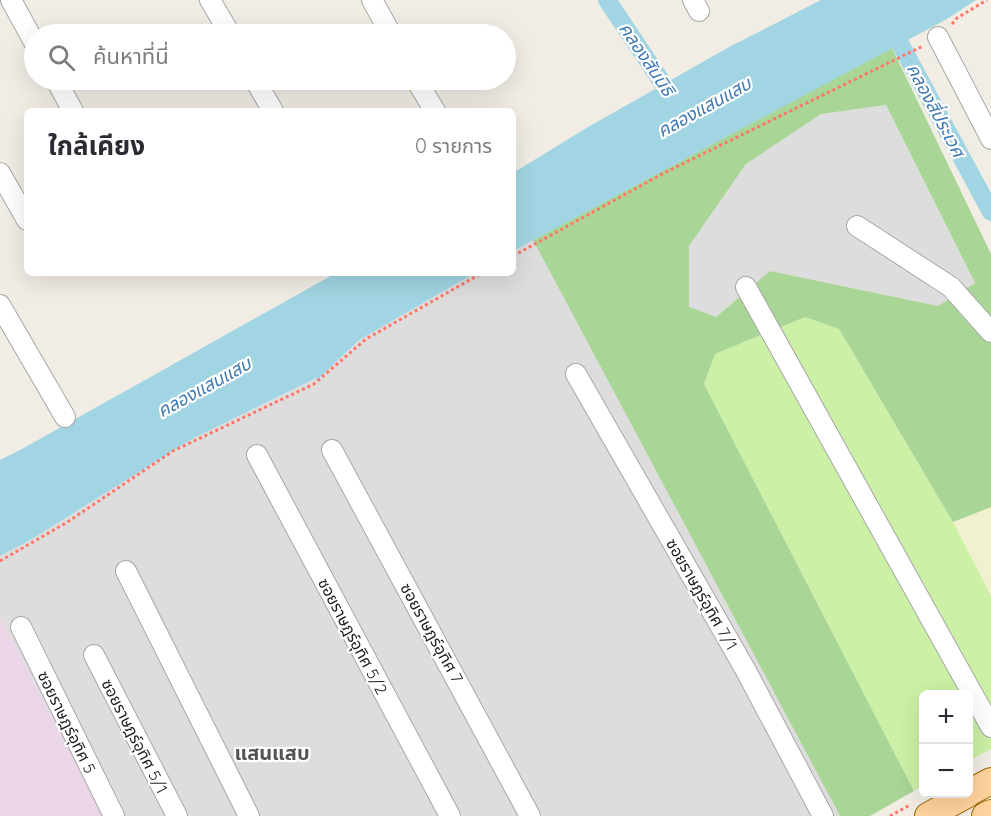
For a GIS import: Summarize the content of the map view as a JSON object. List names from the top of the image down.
{
  "streets": {
    "street": [
      "ซอยราษฎร์อุทิศ 7/1",
      "ซอยราษฎร์อุทิศ 7",
      "ซอยราษฎร์อุทิศ 5/2",
      "ซอยราษฎร์อุทิศ 5",
      "ซอยราษฎร์อุทิศ 5/1"
    ]
  },
  "districts": ["แสนแสบ"],
  "water": ["คลองสันนิธิ", "คลองแสนแสบ", "คลองสี่ประเวศ"],
  "page": {
    "search": "ค้นหาที่นี่",
    "heading": ["ใกล้เคียง", "0 รายการ"],
    "map_buttons": ["+", "−"]
  }
}
